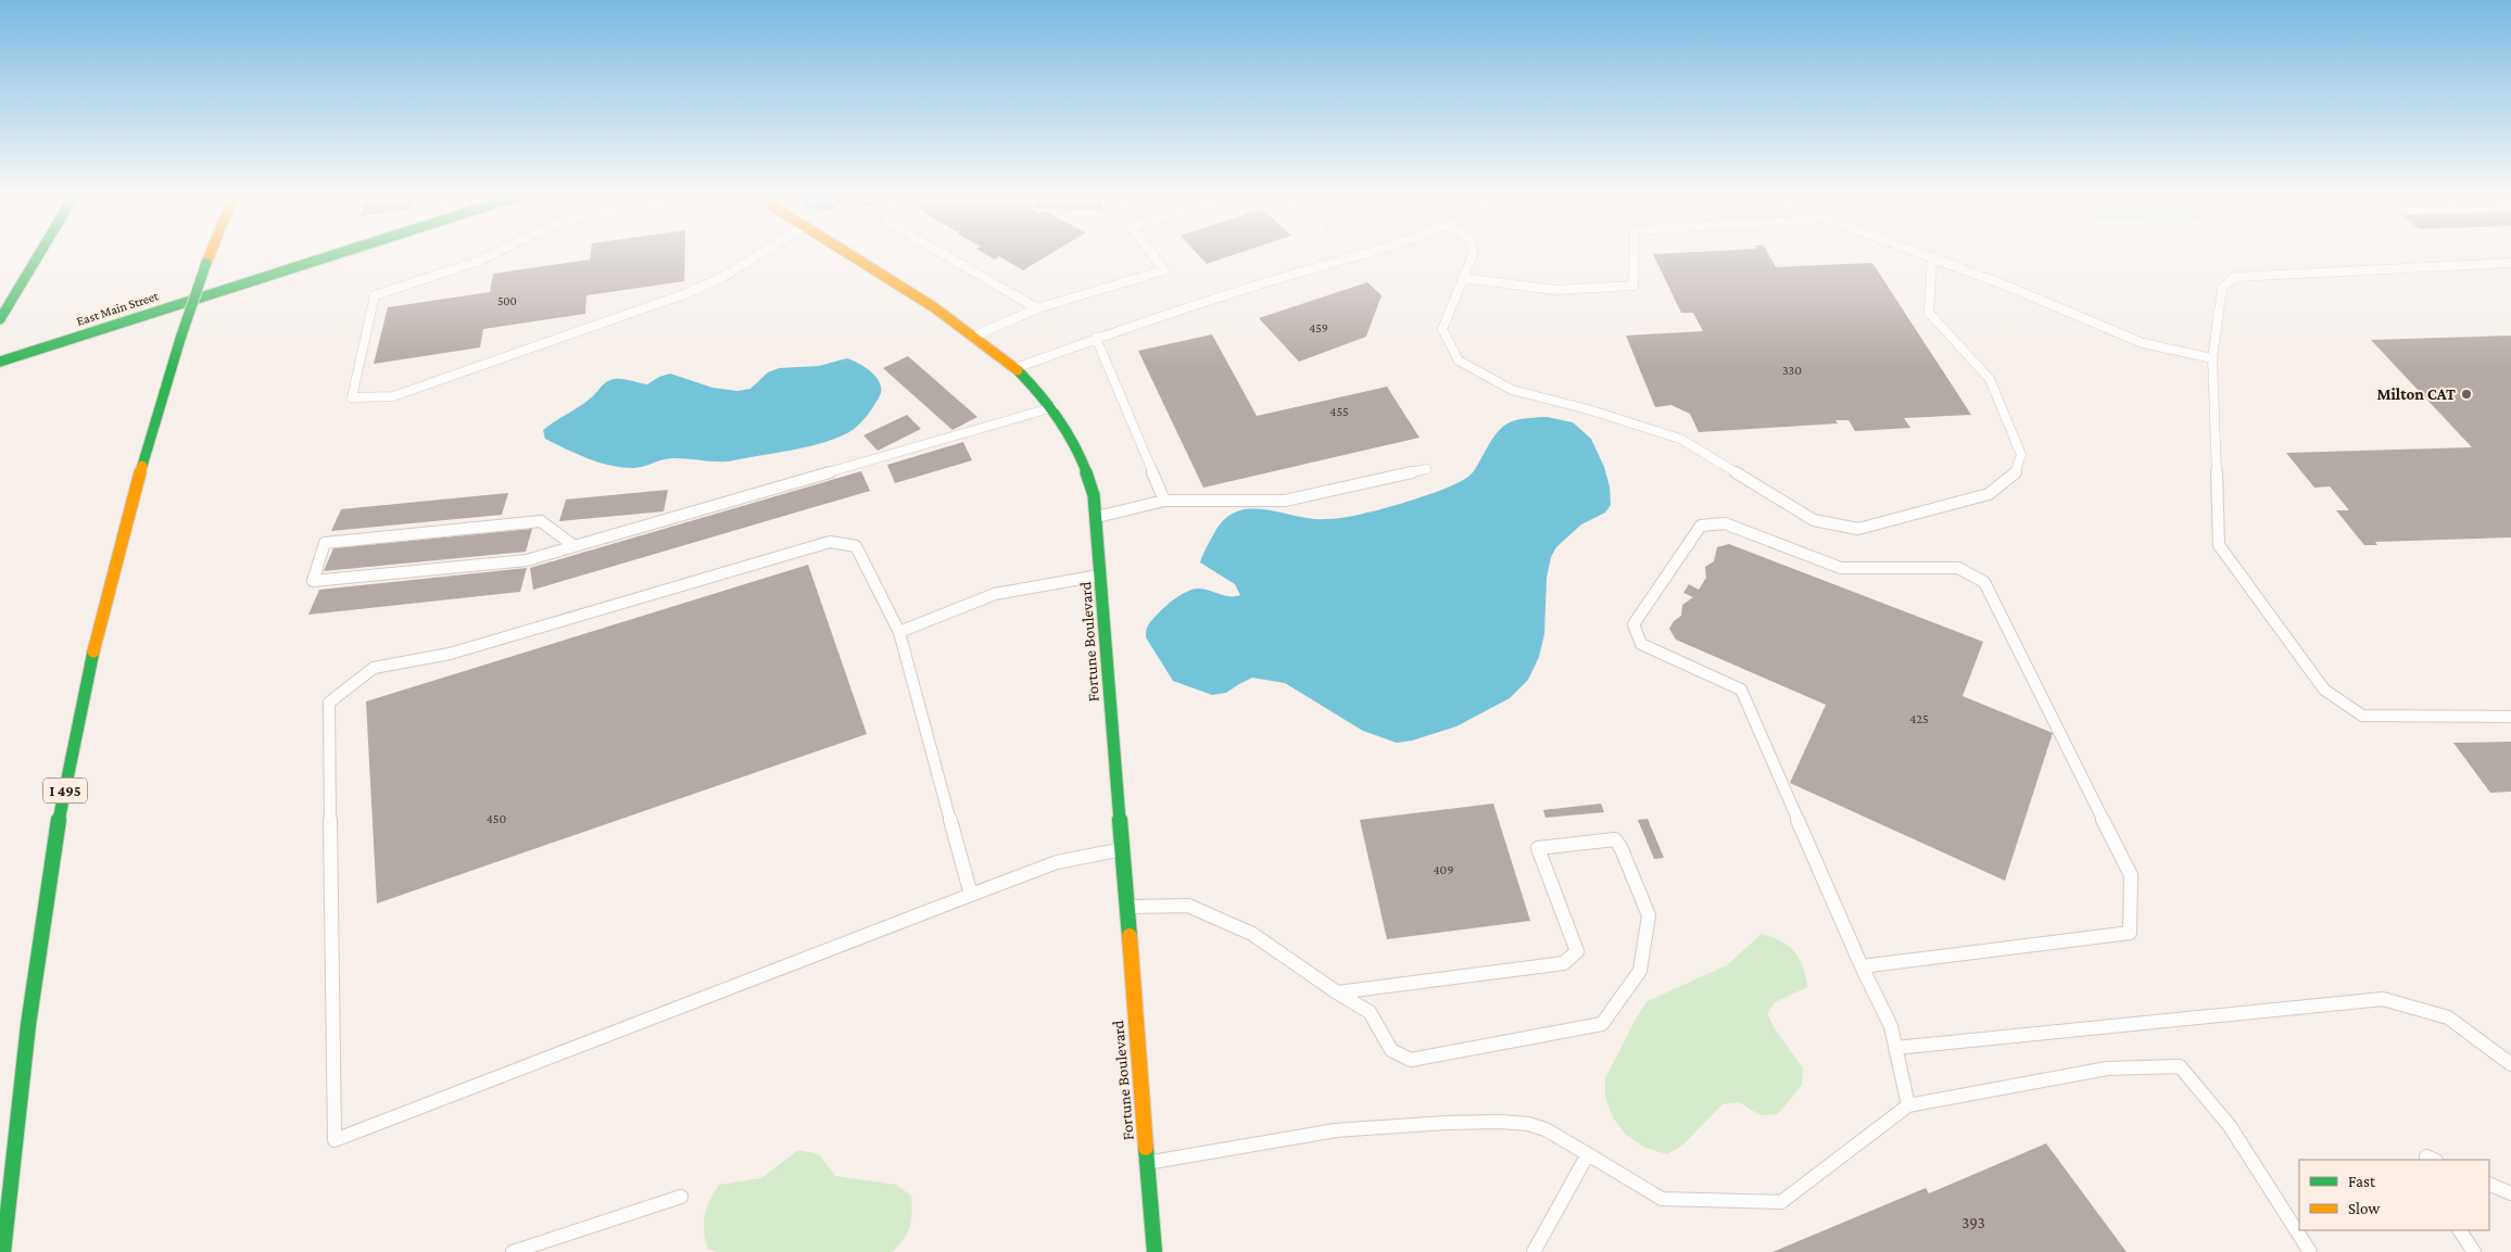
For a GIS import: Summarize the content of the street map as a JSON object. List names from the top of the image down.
{
  "streets": {
    "main road": ["East Main Street", "Fortune Boulevard", "I 495"]
  },
  "places": ["Milton CAT"],
  "house_numbers": [
    "500",
    "459",
    "330",
    "455",
    "425",
    "450",
    "409",
    "393"
  ],
  "legend": ["Fast", "Slow"]
}
